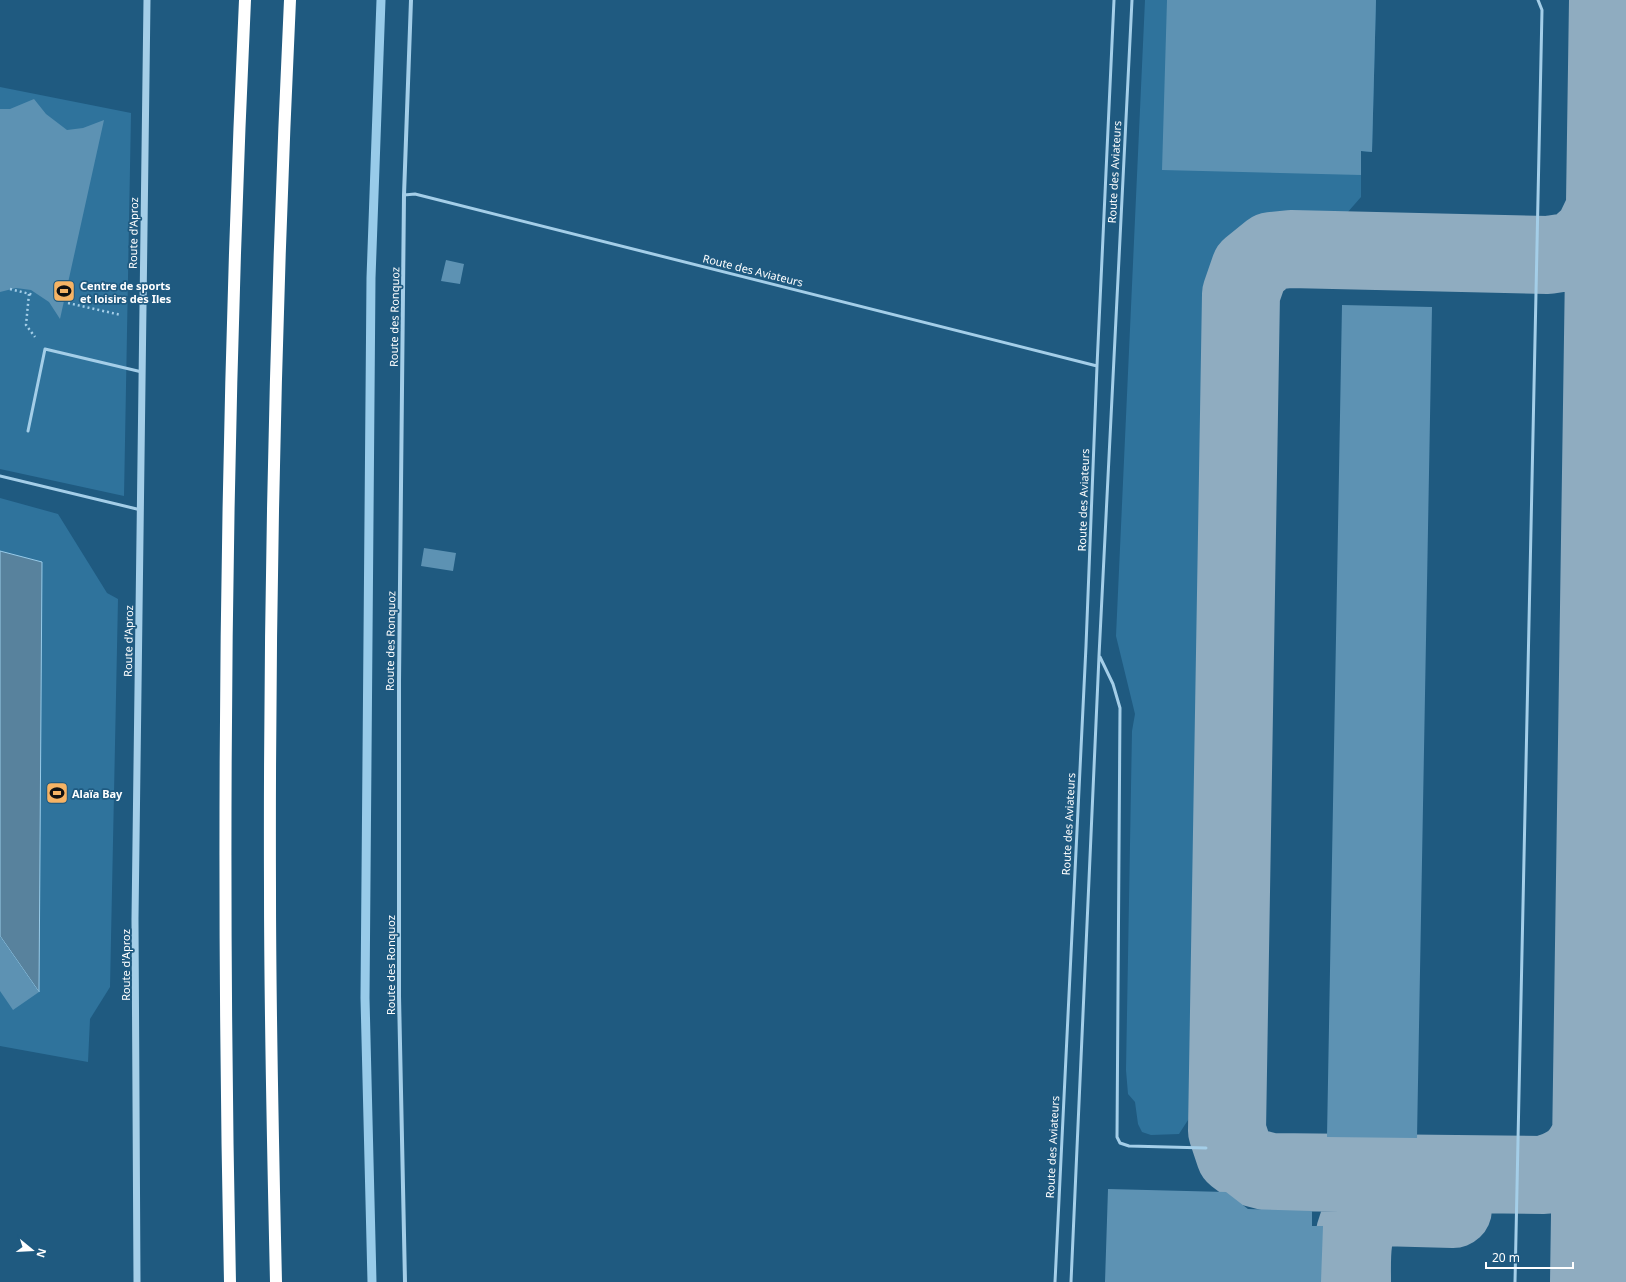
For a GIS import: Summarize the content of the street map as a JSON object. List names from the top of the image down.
{
  "streets": {
    "street": ["Route d'Aproz", "Route des Ronquoz"],
    "lane": ["Route des Aviateurs"]
  },
  "crossings": [
    ["Route des Aviateurs", "Route des Ronquoz"]
  ],
  "places": {
    "sports": ["Centre de sports et loisirs des Iles", "Alaïa Bay"]
  },
  "scale_bar": "20 m",
  "north": "right"
}
